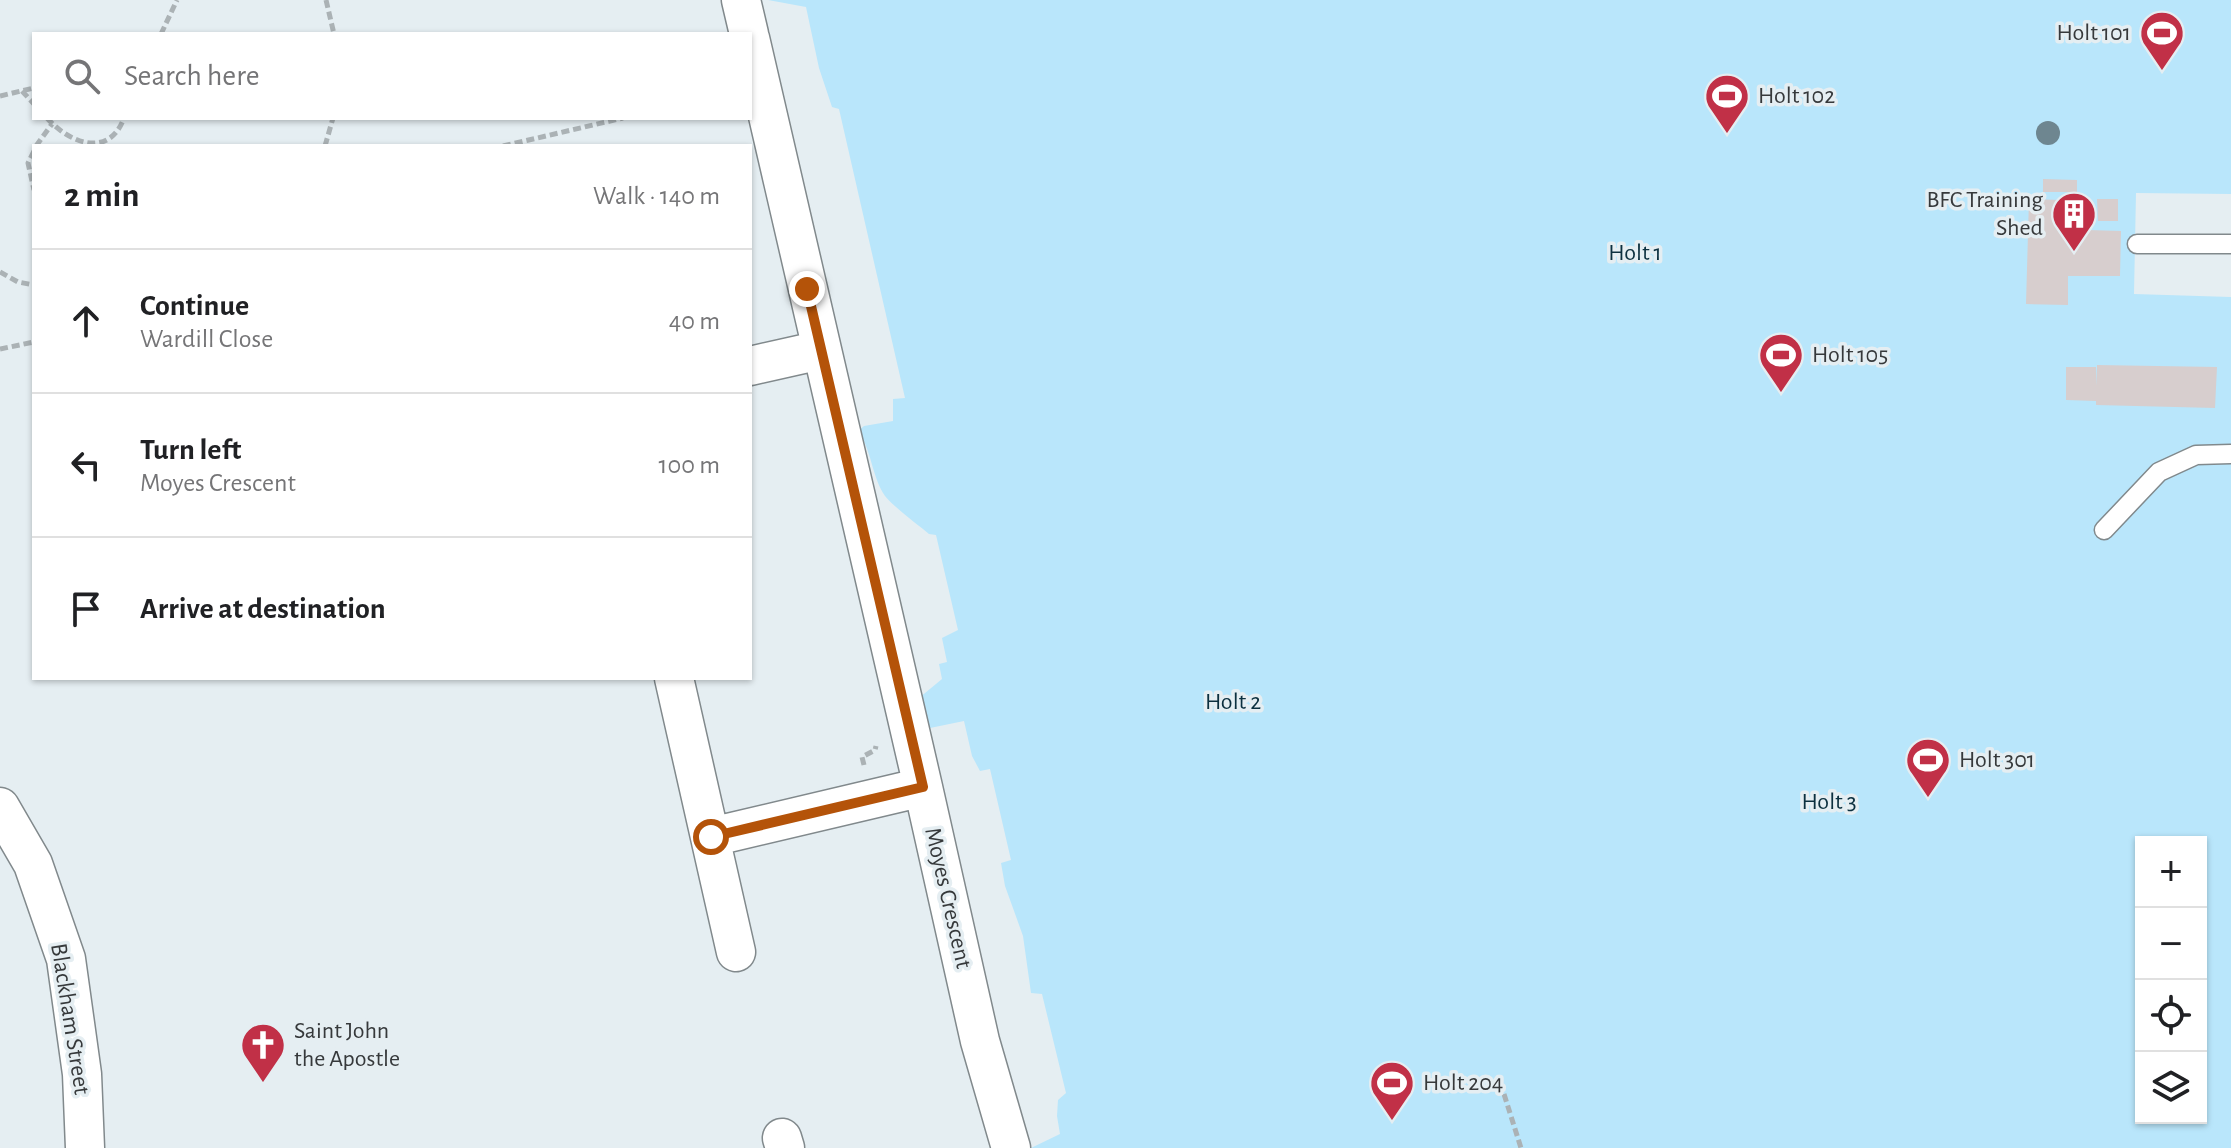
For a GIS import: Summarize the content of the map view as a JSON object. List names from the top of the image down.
{
  "streets": {
    "street": ["Moyes Crescent", "Blackham Street"]
  },
  "parks": ["Holt 1", "Holt 2", "Holt 3"],
  "places": {
    "sports": [
      "Holt 101",
      "Holt 102",
      "Holt 105",
      "Holt 301",
      "Holt 204"
    ],
    "building": ["BFC Training Shed"],
    "church": ["Saint John the Apostle"]
  },
  "page": {
    "search": "Search here",
    "heading": ["2 min", "Walk · 140 m"],
    "list": [
      ["Continue", "Wardill Close", "40 m"],
      ["Turn left", "Moyes Crescent", "100 m"],
      "Arrive at destination"
    ],
    "map_buttons": ["+", "−"]
  }
}
